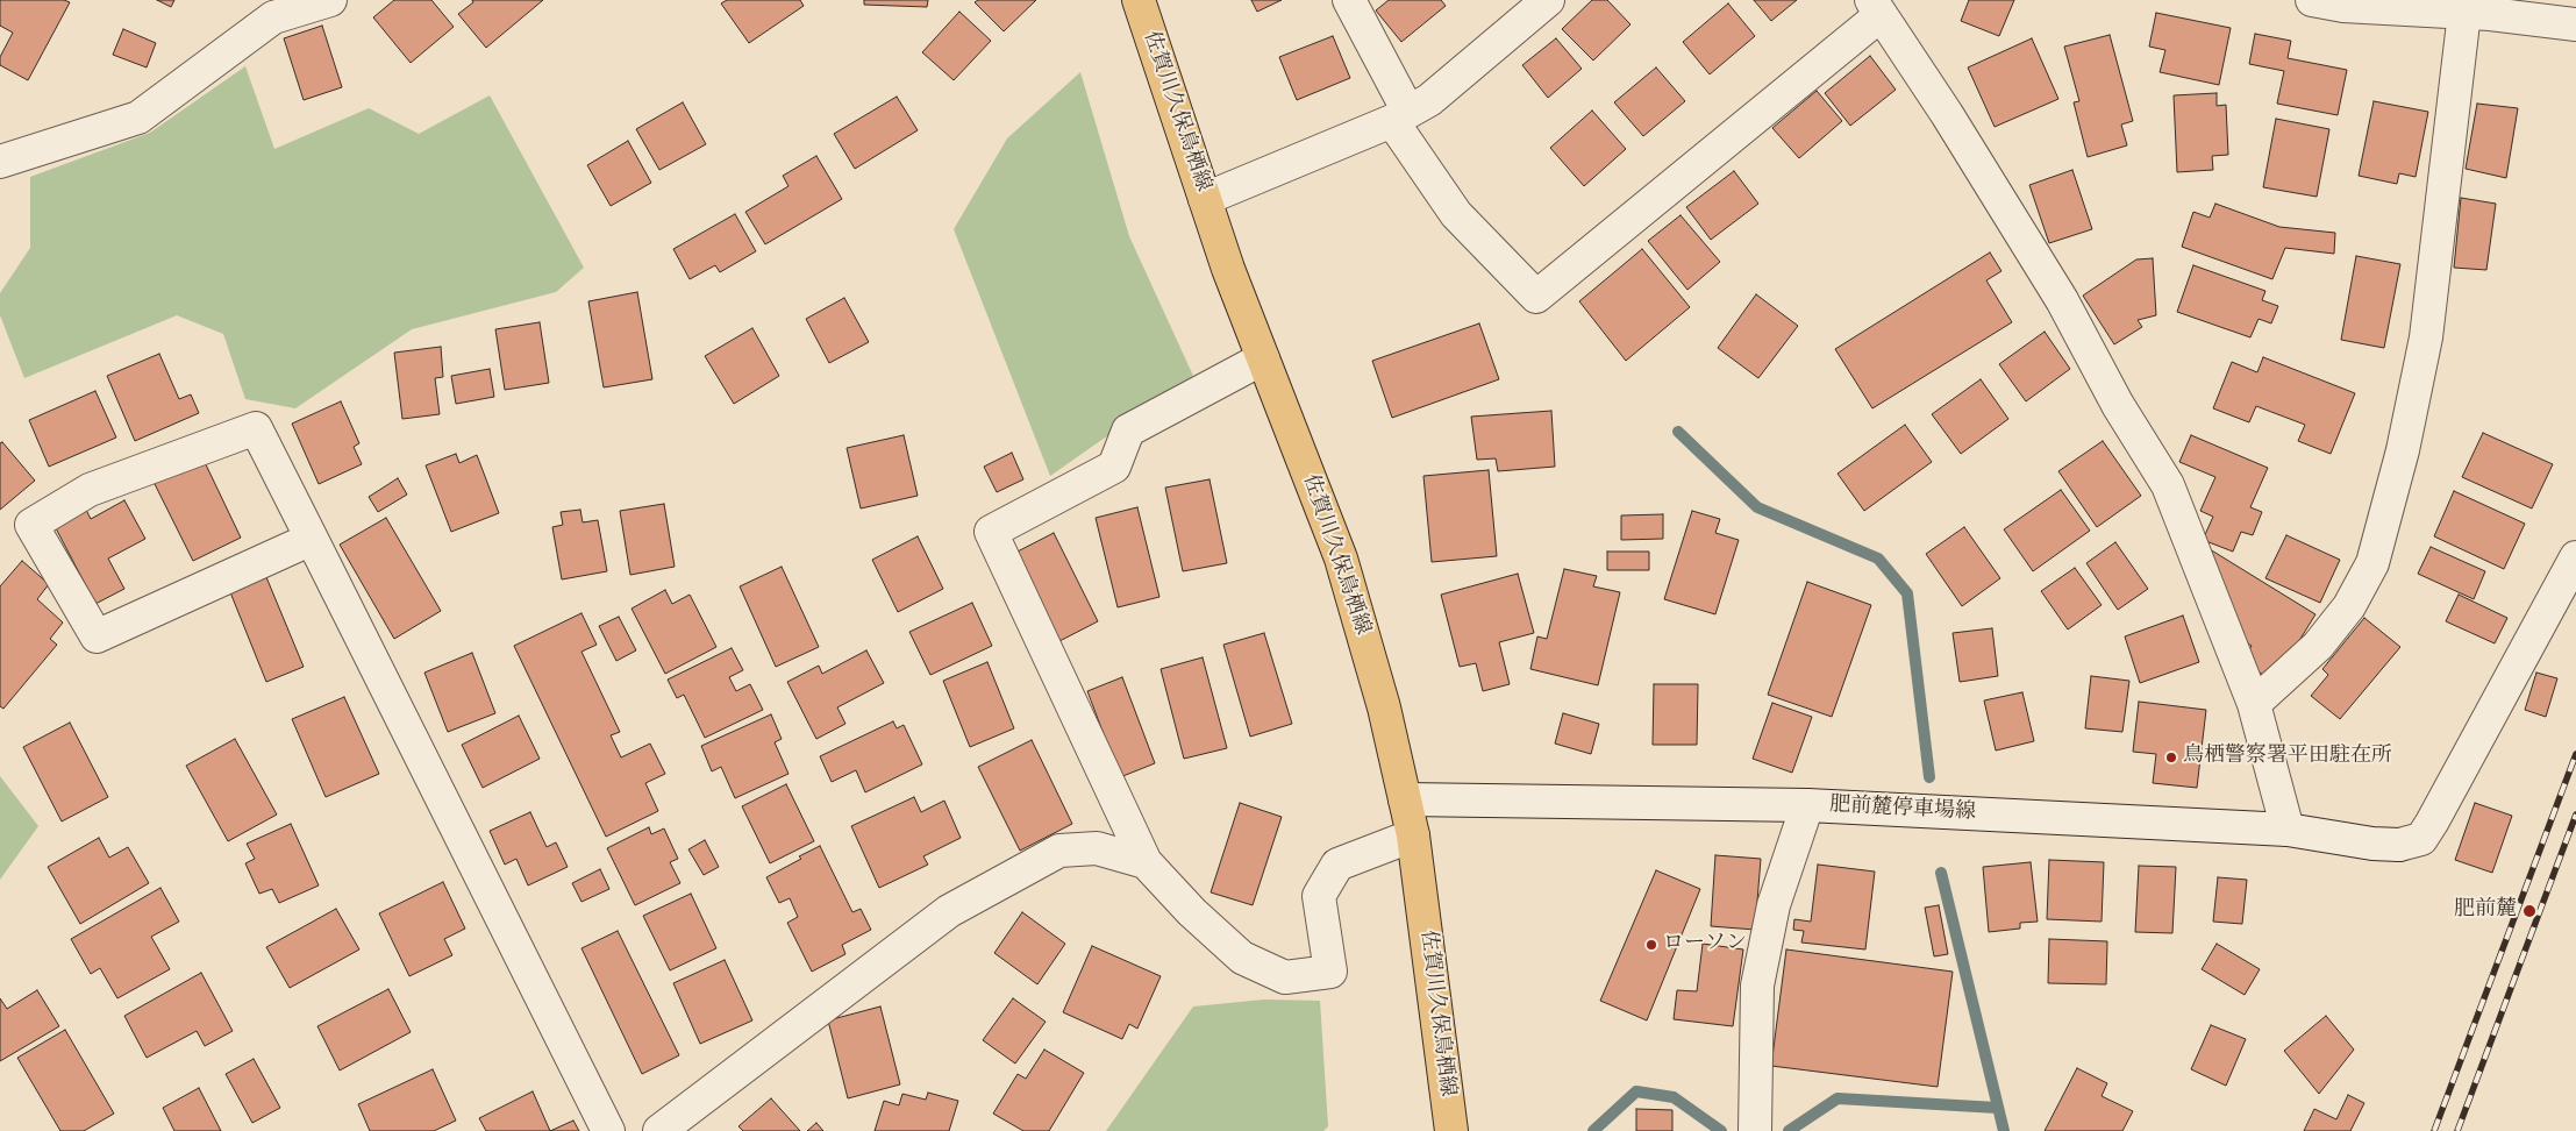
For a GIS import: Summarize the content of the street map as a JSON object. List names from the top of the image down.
{
  "streets": {
    "main road": ["佐賀川久保鳥栖線"],
    "street": ["肥前麓停車場線"]
  },
  "crossings": [
    ["佐賀川久保鳥栖線", "肥前麓停車場線"]
  ],
  "places": ["鳥栖警察署平田駐在所", "肥前麓", "ローソン"]
}
